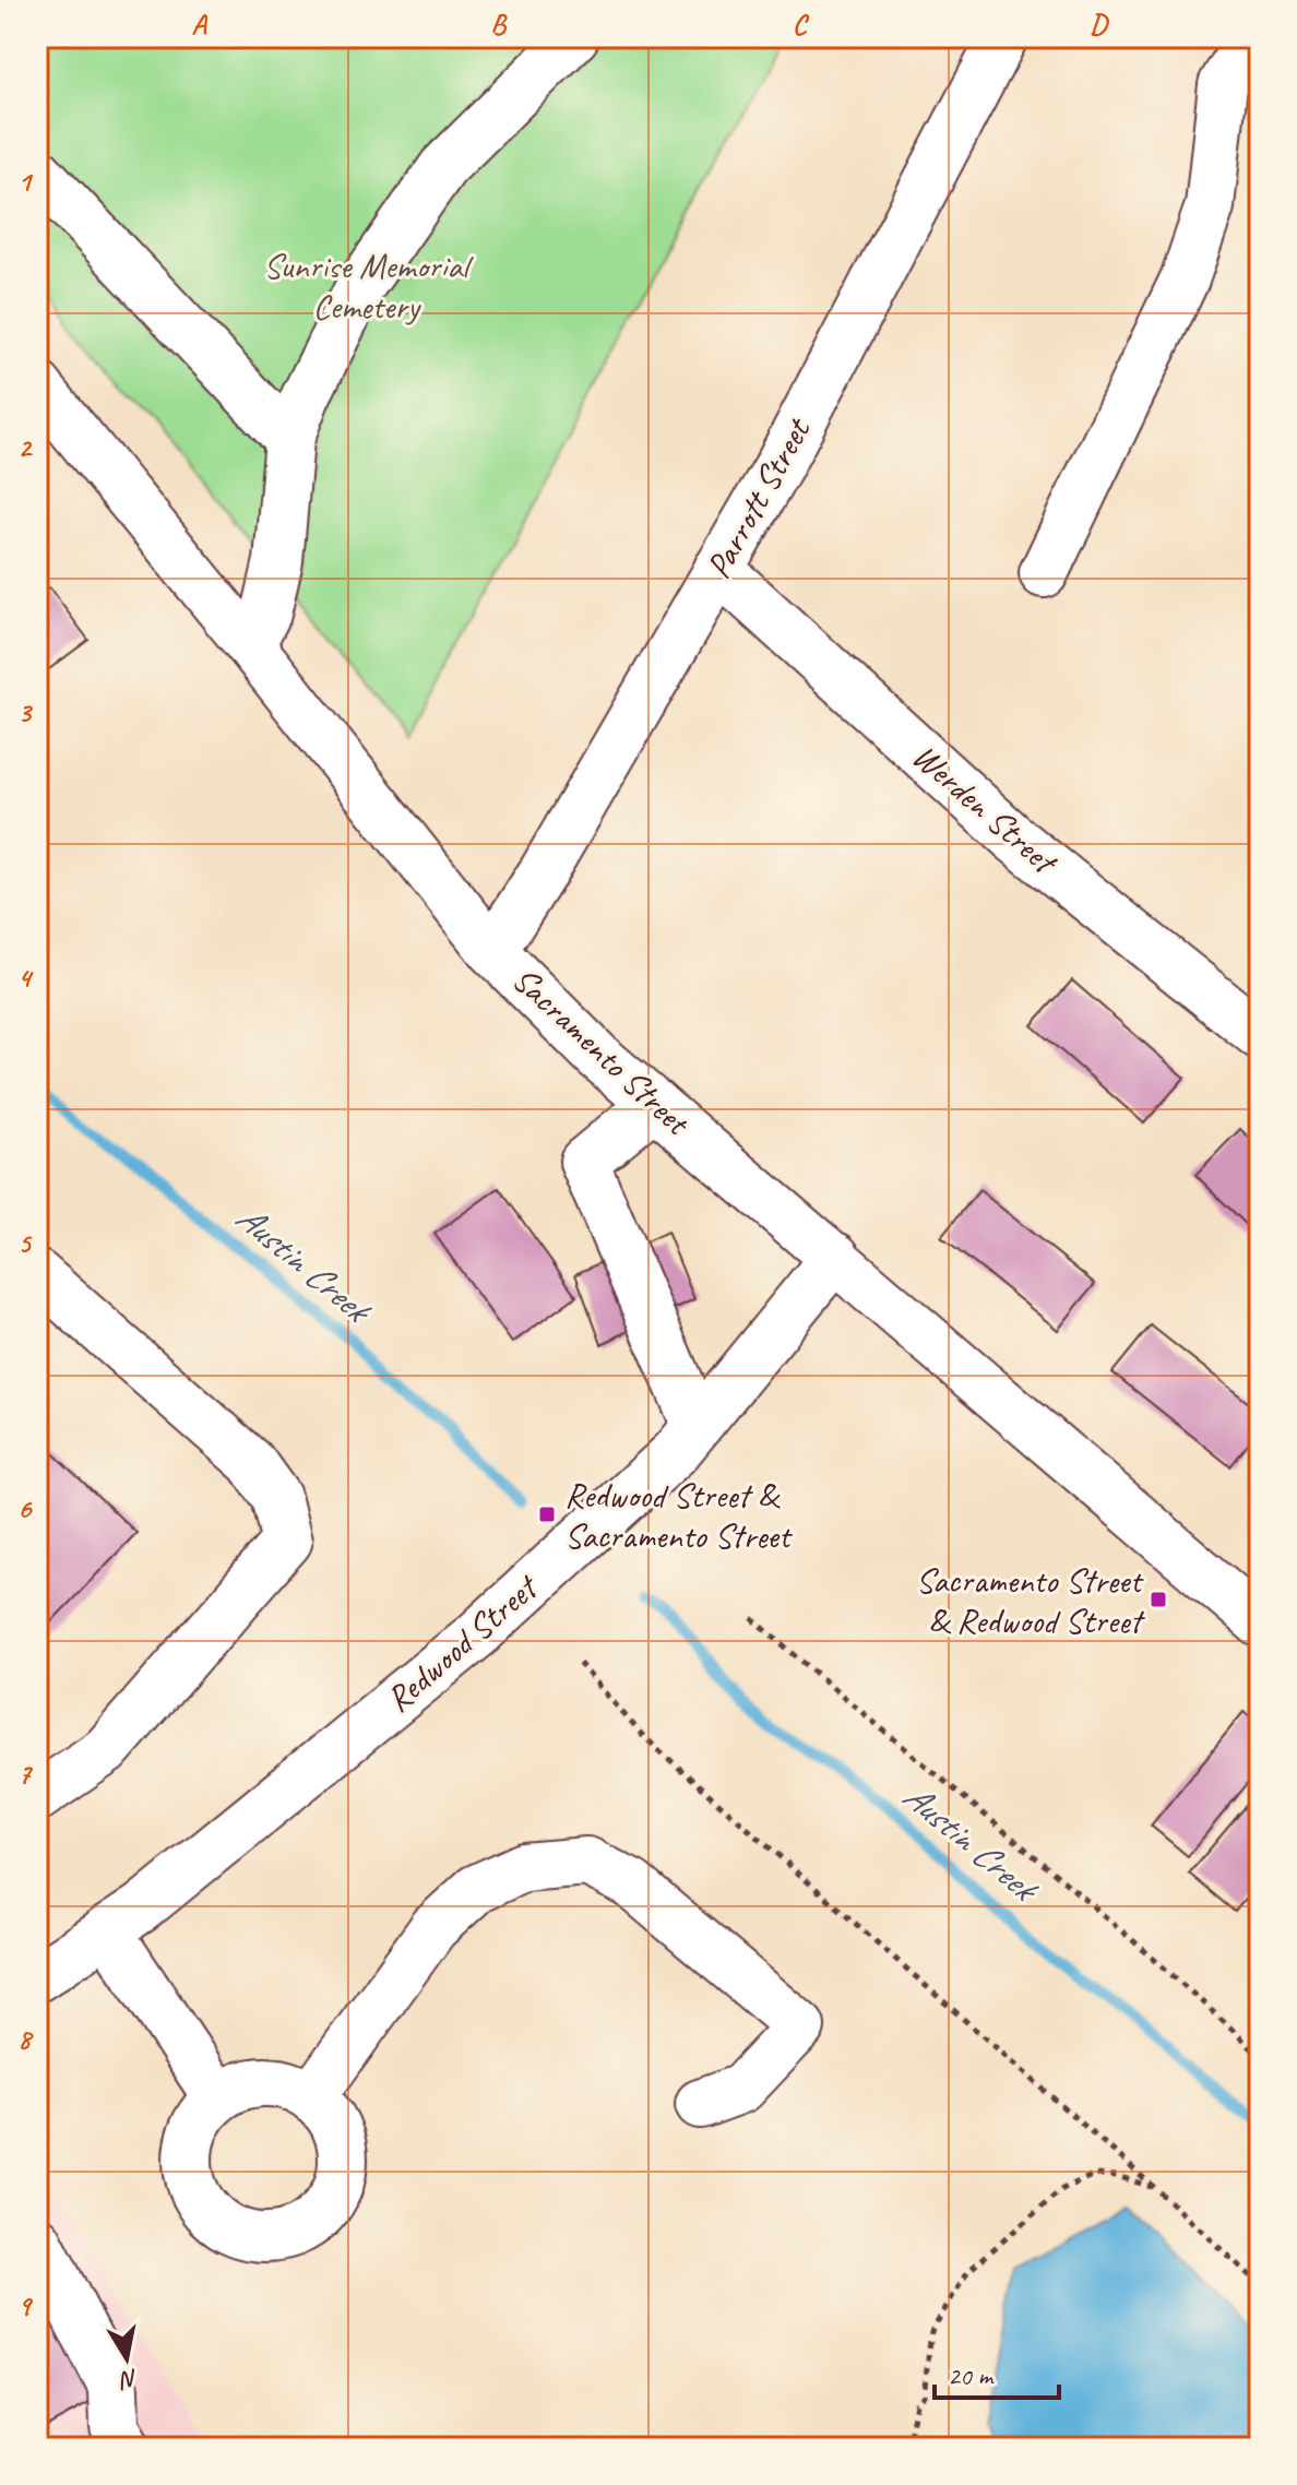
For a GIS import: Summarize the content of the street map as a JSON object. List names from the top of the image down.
{
  "streets": {
    "main road": [
      "Parrott Street",
      "Werden Street",
      "Sacramento Street",
      "Redwood Street"
    ]
  },
  "crossings": [
    ["Parrott Street", "Werden Street"],
    ["Parrott Street", "Sacramento Street"],
    ["Sacramento Street", "Redwood Street"]
  ],
  "water": ["Austin Creek"],
  "parks": ["Sunrise Memorial Cemetery"],
  "places": {
    "transit": ["Redwood Street & Sacramento Street", "Sacramento Street & Redwood Street"]
  },
  "scale_bar": "20 m",
  "north": "bottom",
  "grid": {
    "columns": [
      "A",
      "B",
      "C",
      "D"
    ],
    "rows": [
      "1",
      "2",
      "3",
      "4",
      "5",
      "6",
      "7",
      "8",
      "9"
    ]
  }
}
